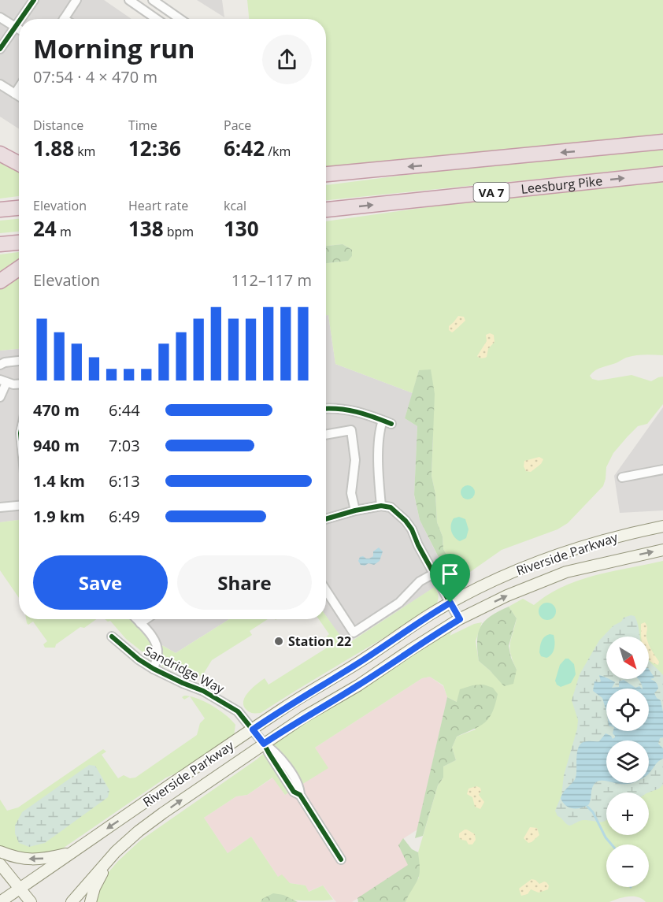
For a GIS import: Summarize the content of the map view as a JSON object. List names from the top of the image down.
{
  "streets": {
    "highway": ["Leesburg Pike", "VA 7"],
    "main road": ["Riverside Parkway"],
    "street": ["Sandridge Way"]
  },
  "crossings": [
    ["Riverside Parkway", "Sandridge Way"]
  ],
  "places": ["Station 22"],
  "north": "bottom right",
  "page": {
    "heading": ["Morning run", "07:54 · 4 × 470 m"],
    "stats": [
      ["Distance", "1.88 km"],
      ["Time", "12:36"],
      ["Pace", "6:42 /km"],
      ["Elevation", "24 m"],
      ["Heart rate", "138 bpm"],
      ["kcal", "130"]
    ],
    "chart": ["Elevation", "112–117 m"],
    "list": [
      {
        "name": "470 m",
        "note": "6:44"
      },
      {
        "name": "940 m",
        "note": "7:03"
      },
      {
        "name": "1.4 km",
        "note": "6:13"
      },
      {
        "name": "1.9 km",
        "note": "6:49"
      }
    ],
    "buttons": ["Save", "Share"],
    "map_buttons": ["+", "−"]
  }
}
